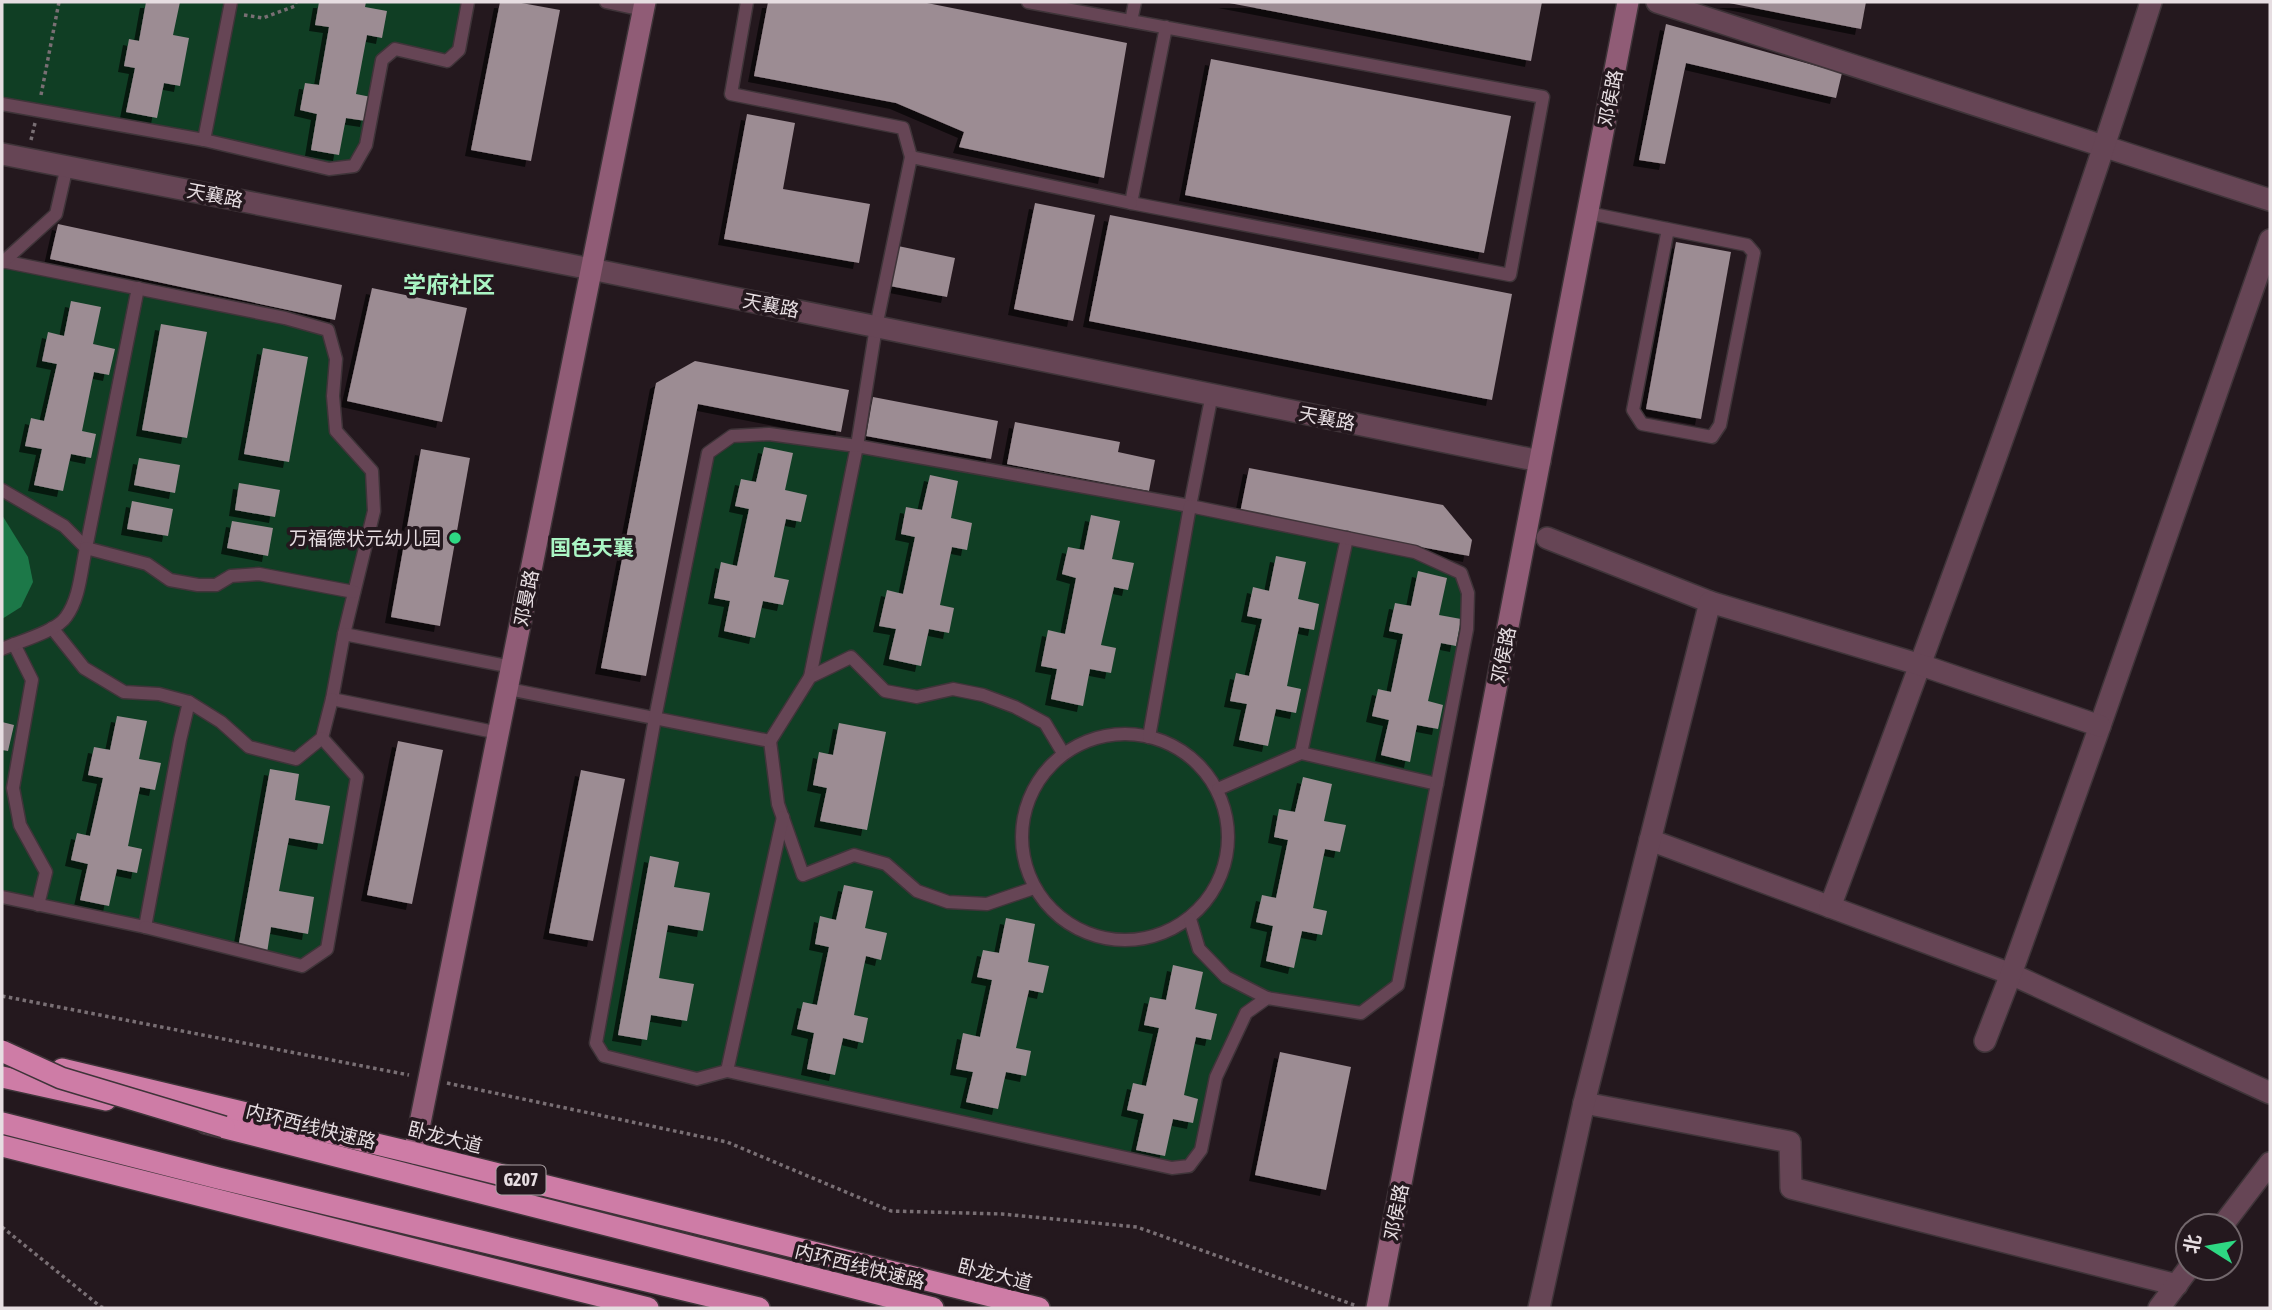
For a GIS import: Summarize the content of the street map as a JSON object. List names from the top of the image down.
{
  "streets": {
    "highway": ["内环西线快速路", "卧龙大道", "G207"],
    "street": ["邓侯路", "天襄路", "邓曼路"]
  },
  "crossings": [
    ["邓侯路", "天襄路"],
    ["天襄路", "邓曼路"],
    ["邓曼路", "卧龙大道"]
  ],
  "districts": ["学府社区", "国色天襄"],
  "places": ["万福德状元幼儿园"],
  "north": "left"
}
